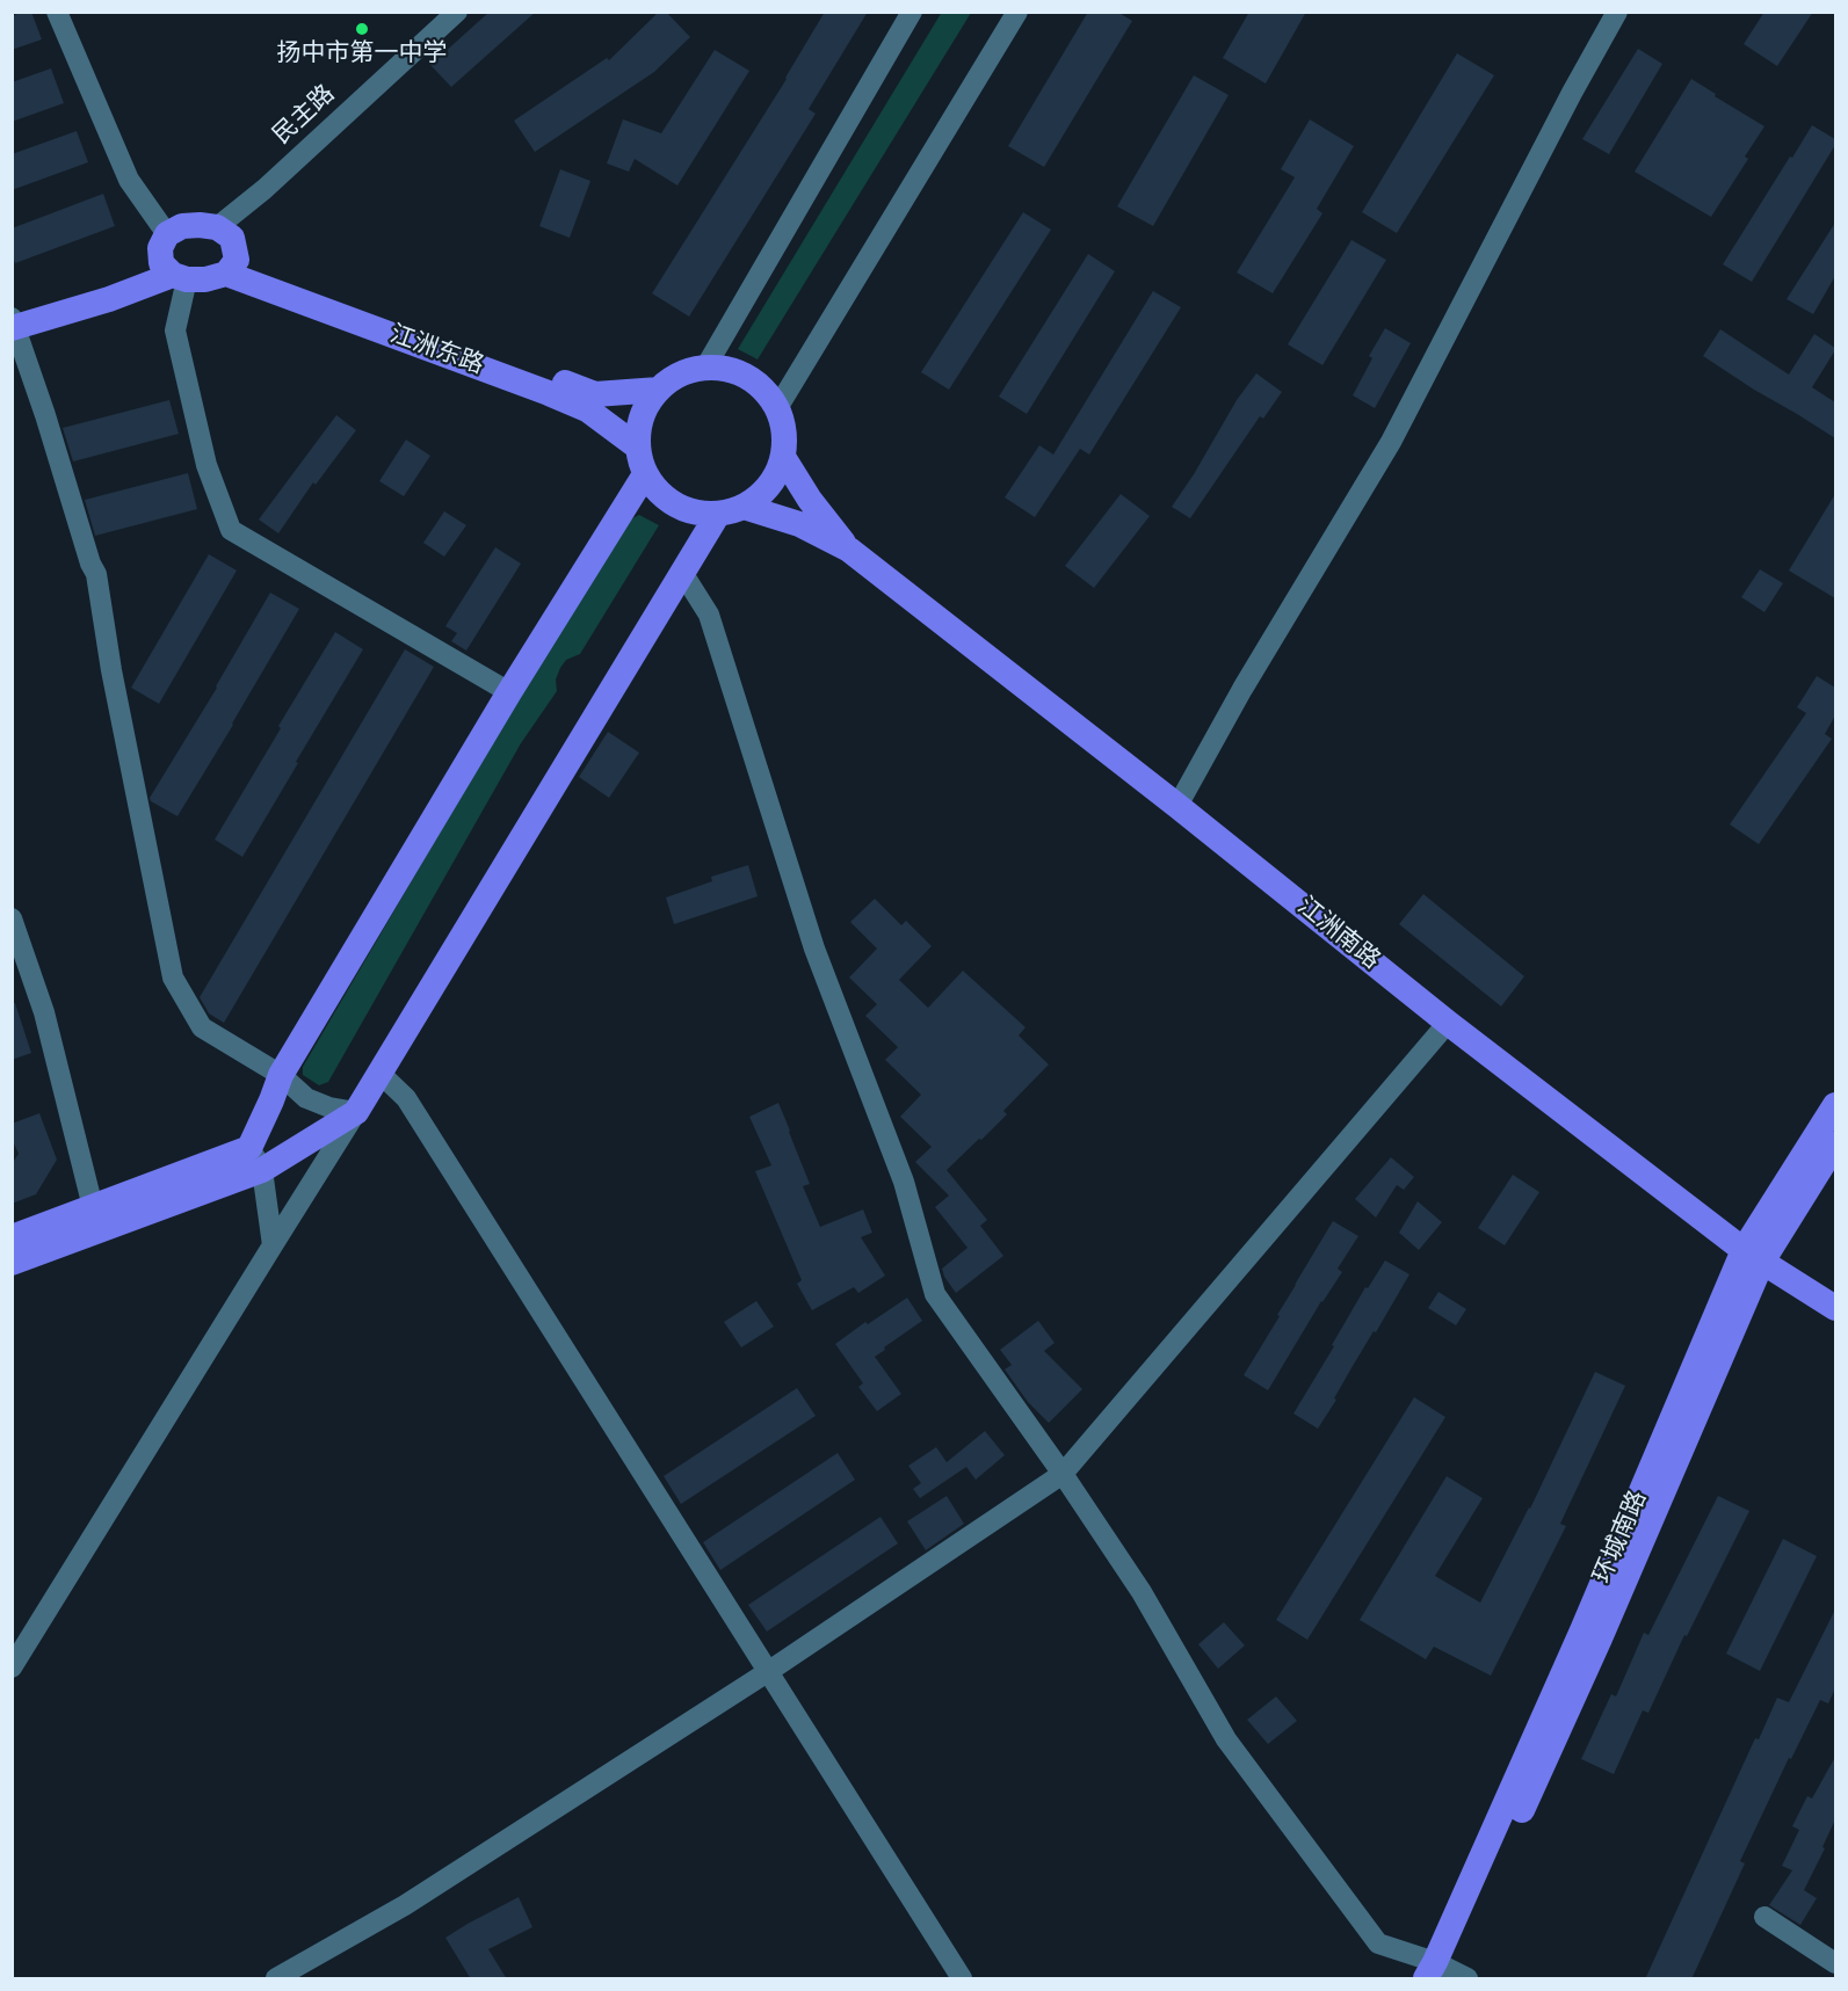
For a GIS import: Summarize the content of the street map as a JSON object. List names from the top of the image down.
{
  "streets": {
    "main road": ["江洲东路", "江洲南路", "环城南路"],
    "street": ["民主路"]
  },
  "crossings": [
    ["民主路", "江洲东路"],
    ["江洲南路", "环城南路"]
  ],
  "places": ["扬中市第一中学"]
}
